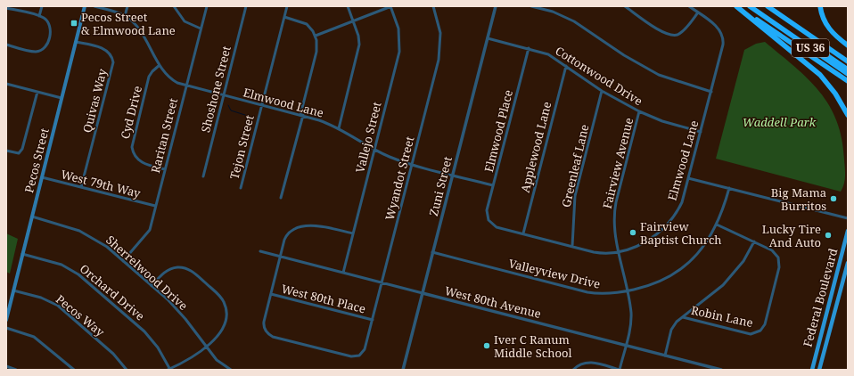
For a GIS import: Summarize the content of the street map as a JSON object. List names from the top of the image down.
{
  "streets": {
    "highway": ["US 36"],
    "main road": ["Pecos Street", "Federal Boulevard"],
    "street": [
      "Cottonwood Drive",
      "Shoshone Street",
      "Quivas Way",
      "Elmwood Lane",
      "Cyd Drive",
      "Elmwood Place",
      "Raritan Street",
      "Vallejo Street",
      "Tejon Street",
      "Applewood Lane",
      "Fairview Avenue",
      "Greenleaf Lane",
      "Wyandot Street",
      "West 79th Way",
      "Zuni Street",
      "Sherrelwood Drive",
      "Valleyview Drive",
      "Orchard Drive",
      "West 80th Place",
      "West 80th Avenue",
      "Pecos Way",
      "Robin Lane"
    ]
  },
  "crossings": [
    ["Cottonwood Drive", "Elmwood Lane"],
    ["Cottonwood Drive", "Elmwood Place"],
    ["Cottonwood Drive", "Applewood Lane"],
    ["Cottonwood Drive", "Fairview Avenue"],
    ["Cottonwood Drive", "Greenleaf Lane"],
    ["Cottonwood Drive", "Zuni Street"],
    ["Shoshone Street", "Elmwood Lane"],
    ["Quivas Way", "Pecos Street"],
    ["Quivas Way", "West 79th Way"],
    ["Elmwood Lane", "Cyd Drive"],
    ["Elmwood Lane", "Elmwood Place"],
    ["Elmwood Lane", "Raritan Street"],
    ["Elmwood Lane", "Vallejo Street"],
    ["Elmwood Lane", "Tejon Street"],
    ["Elmwood Lane", "Applewood Lane"],
    ["Elmwood Lane", "Fairview Avenue"],
    ["Elmwood Lane", "Greenleaf Lane"],
    ["Elmwood Lane", "Wyandot Street"],
    ["Elmwood Lane", "Zuni Street"],
    ["Cyd Drive", "Raritan Street"],
    ["Raritan Street", "West 79th Way"],
    ["Raritan Street", "Sherrelwood Drive"],
    ["Vallejo Street", "West 80th Avenue"],
    ["Pecos Street", "West 79th Way"],
    ["Pecos Street", "Sherrelwood Drive"],
    ["Pecos Street", "Orchard Drive"],
    ["Pecos Street", "Pecos Way"],
    ["Fairview Avenue", "Valleyview Drive"],
    ["Fairview Avenue", "West 80th Avenue"],
    ["Wyandot Street", "West 80th Place"],
    ["Wyandot Street", "West 80th Avenue"],
    ["Zuni Street", "Valleyview Drive"],
    ["Zuni Street", "West 80th Avenue"],
    ["Valleyview Drive", "Robin Lane"]
  ],
  "parks": ["Waddell Park"],
  "places": {
    "transit": ["Pecos Street & Elmwood Lane"],
    "other": [
      "Big Mama Burritos",
      "Fairview Baptist Church",
      "Lucky Tire And Auto",
      "Iver C Ranum Middle School"
    ]
  }
}
